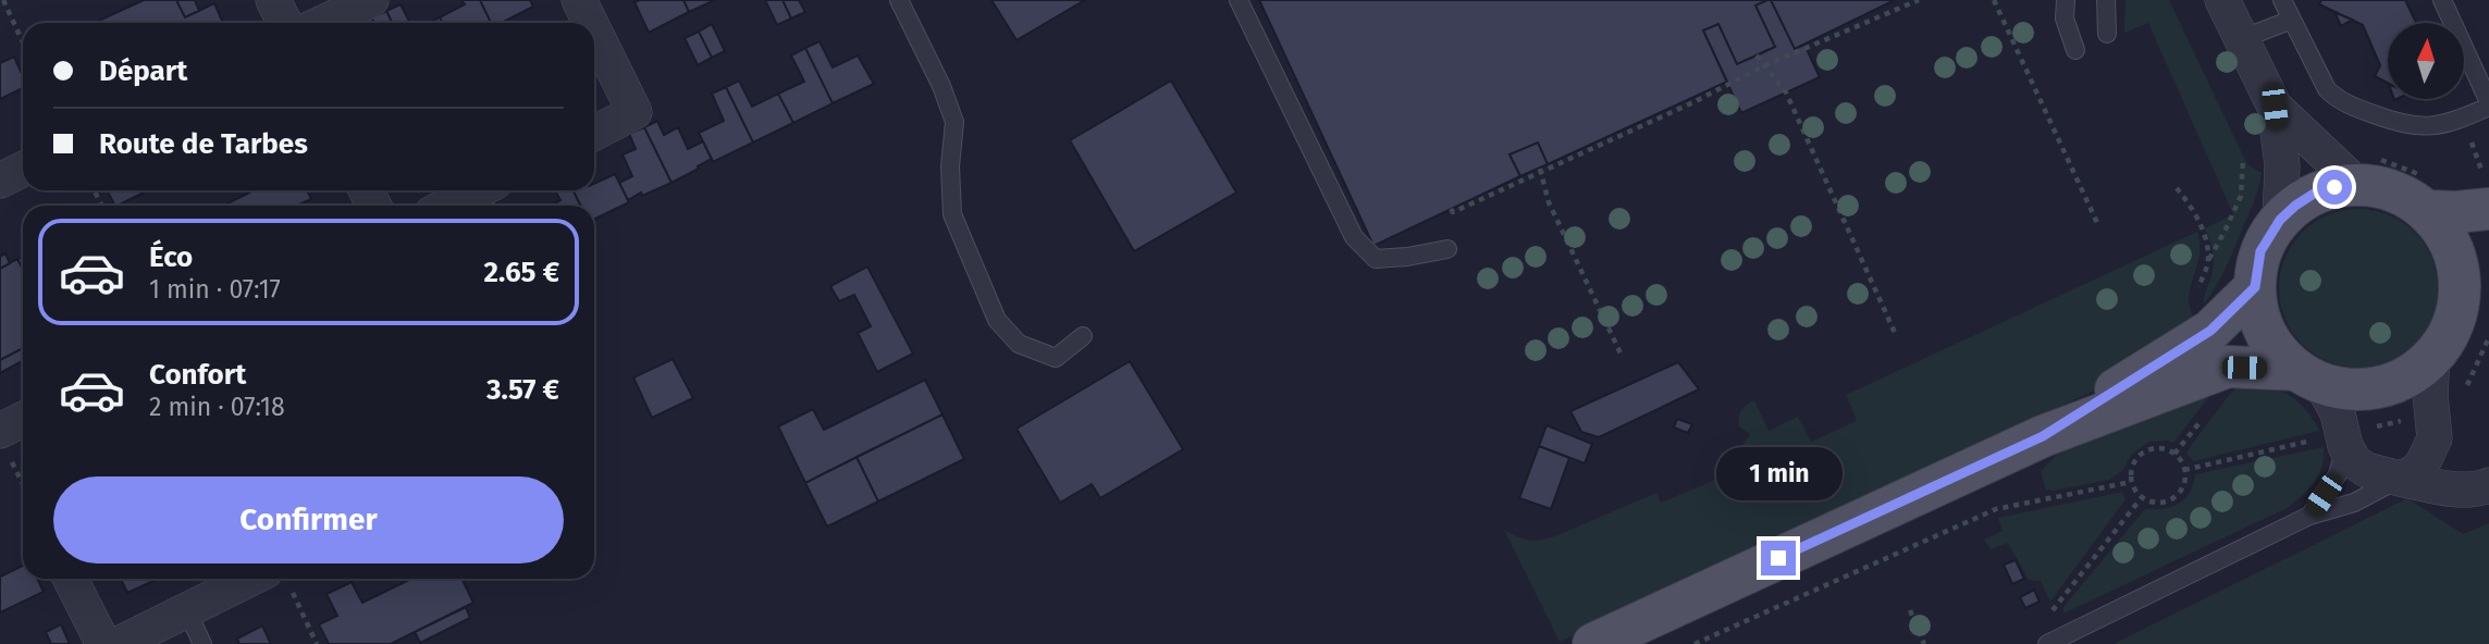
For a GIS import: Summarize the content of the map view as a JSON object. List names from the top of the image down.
{
  "north": "top",
  "page": {
    "banner": ["Départ", "Route de Tarbes"],
    "list": [
      {
        "name": "Éco",
        "note": "1 min · 07:17",
        "value": "2.65 €"
      },
      {
        "name": "Confort",
        "note": "2 min · 07:18",
        "value": "3.57 €"
      }
    ],
    "bubble": "1 min",
    "buttons": "Confirmer"
  }
}
